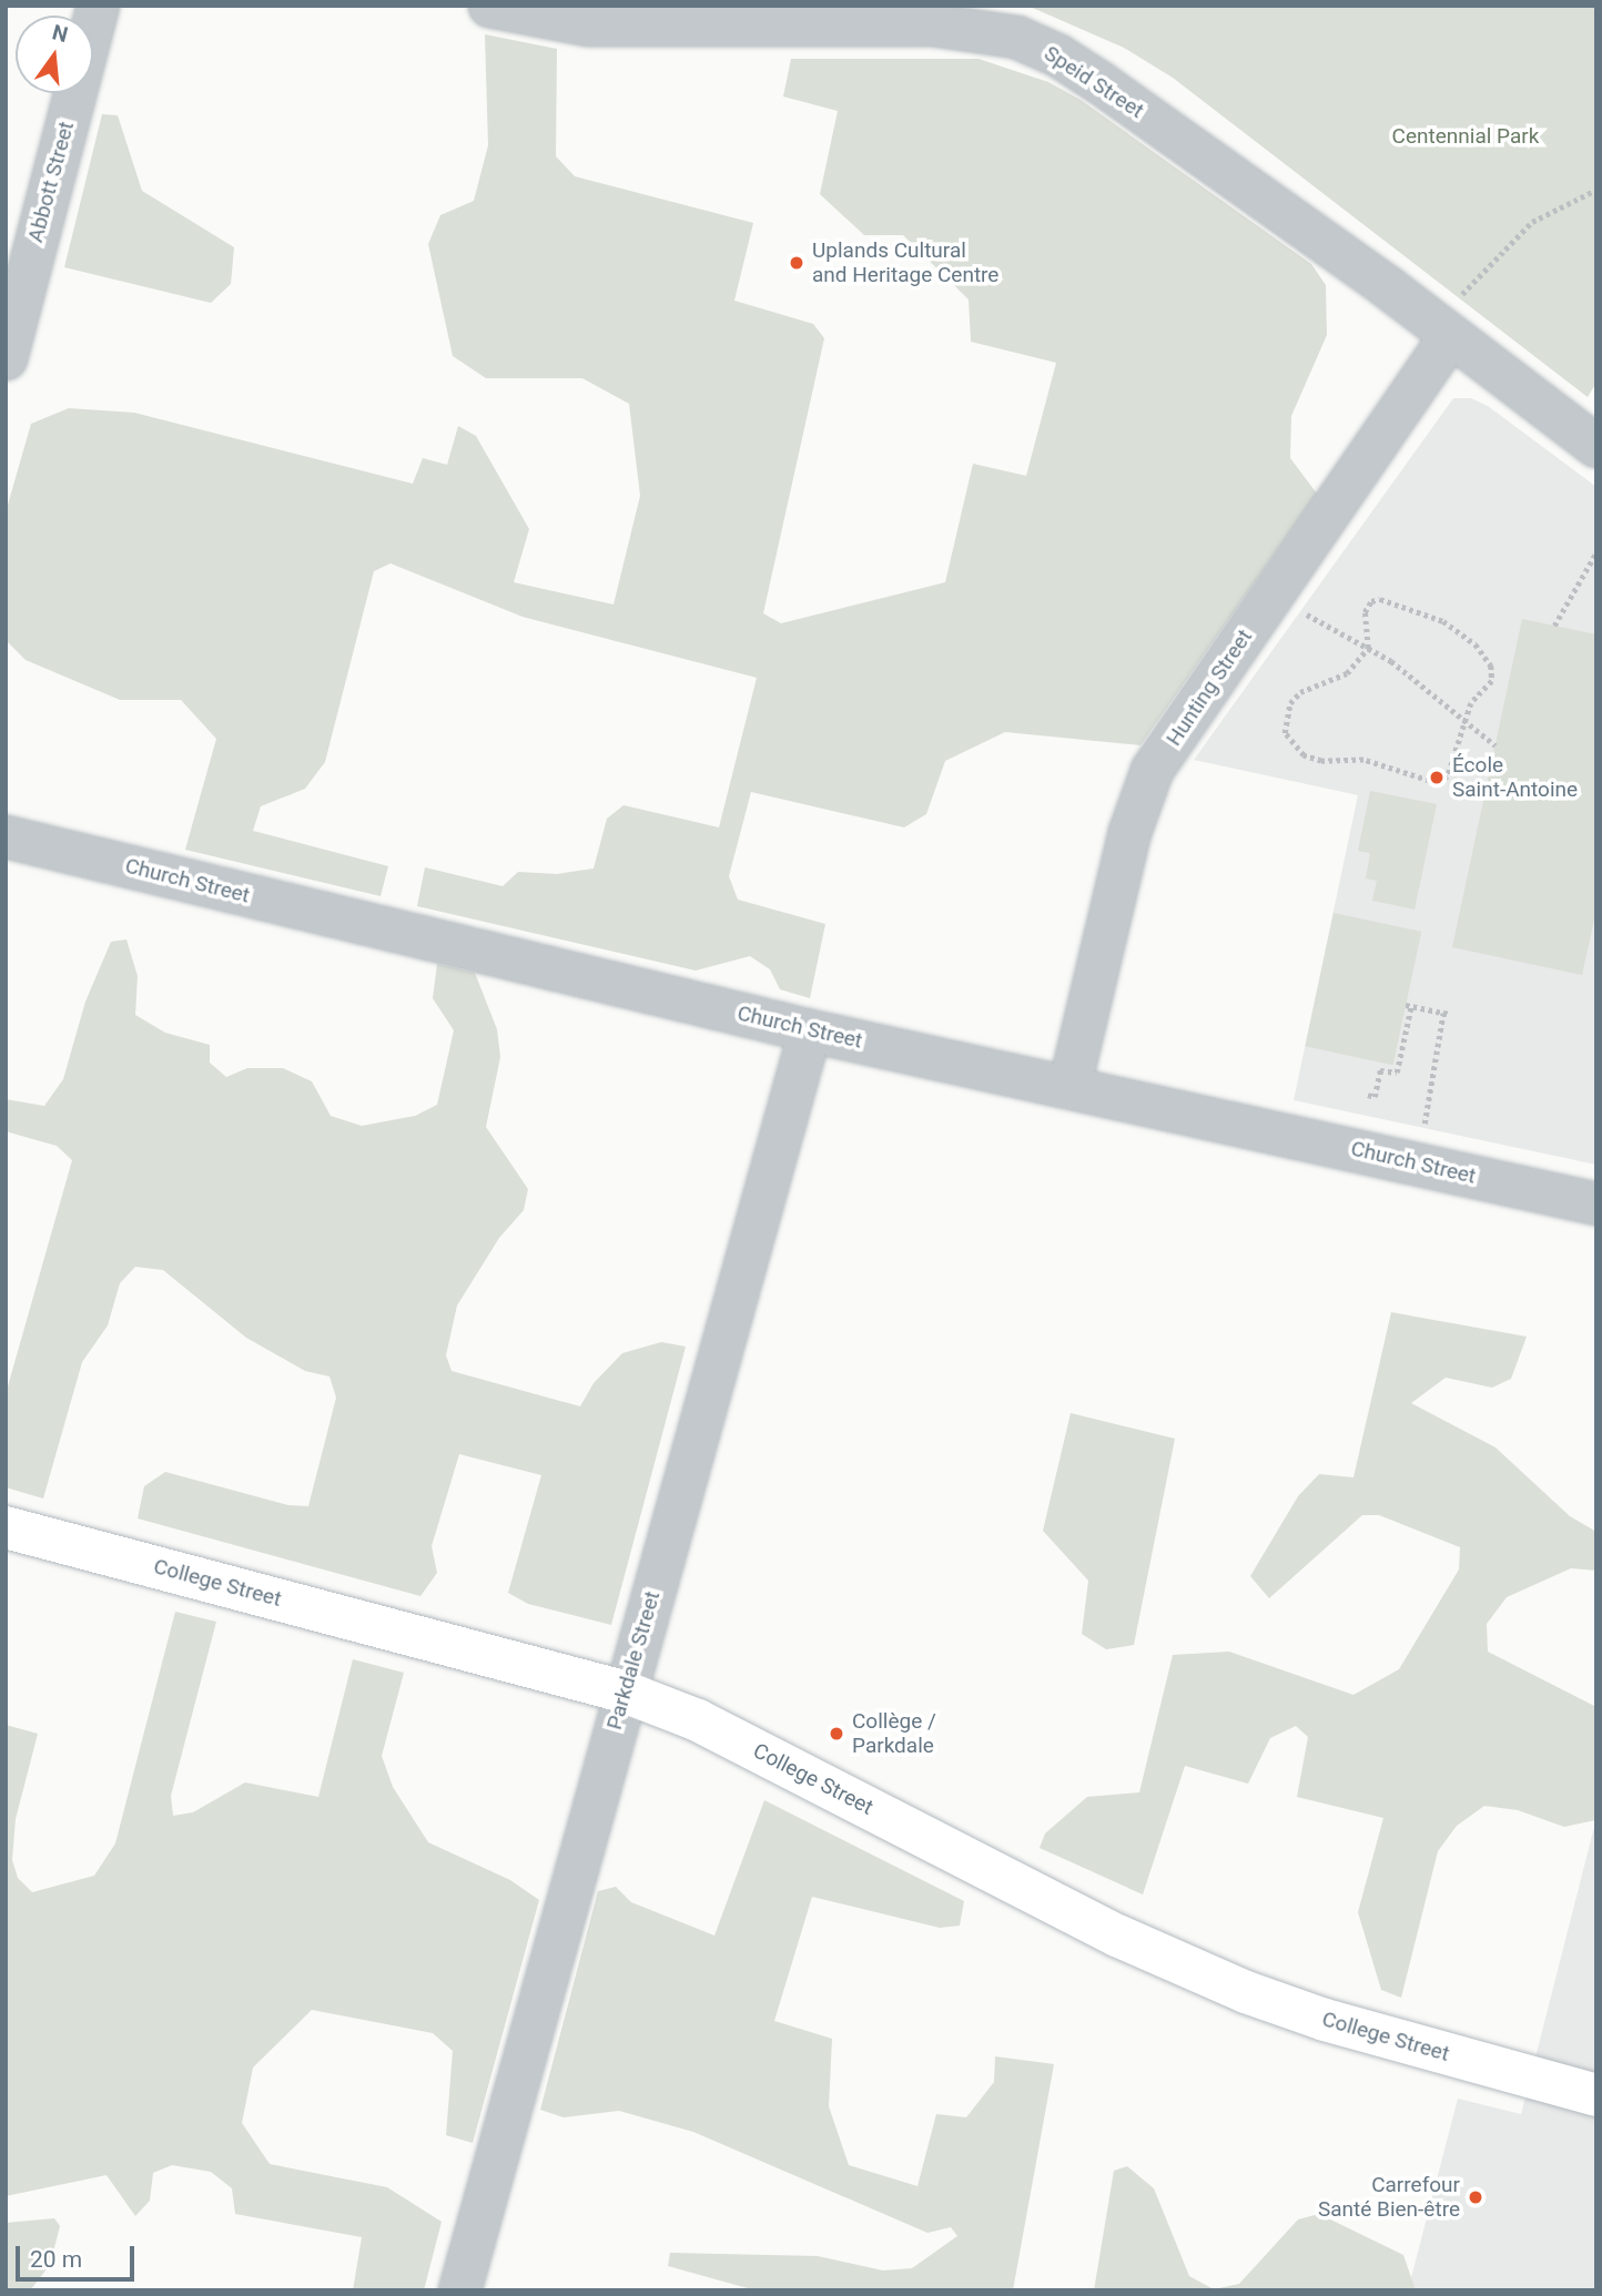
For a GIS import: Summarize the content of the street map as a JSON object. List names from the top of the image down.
{
  "streets": {
    "street": [
      "Speid Street",
      "Abbott Street",
      "Hunting Street",
      "Church Street",
      "College Street",
      "Parkdale Street"
    ]
  },
  "crossings": [
    ["Speid Street", "Hunting Street"],
    ["Hunting Street", "Church Street"],
    ["Church Street", "Parkdale Street"],
    ["College Street", "Parkdale Street"]
  ],
  "parks": ["Centennial Park"],
  "places": [
    "Uplands Cultural and Heritage Centre",
    "École Saint-Antoine",
    "Collège / Parkdale",
    "Carrefour Santé Bien-être"
  ],
  "scale_bar": "20 m",
  "north": "top"
}
